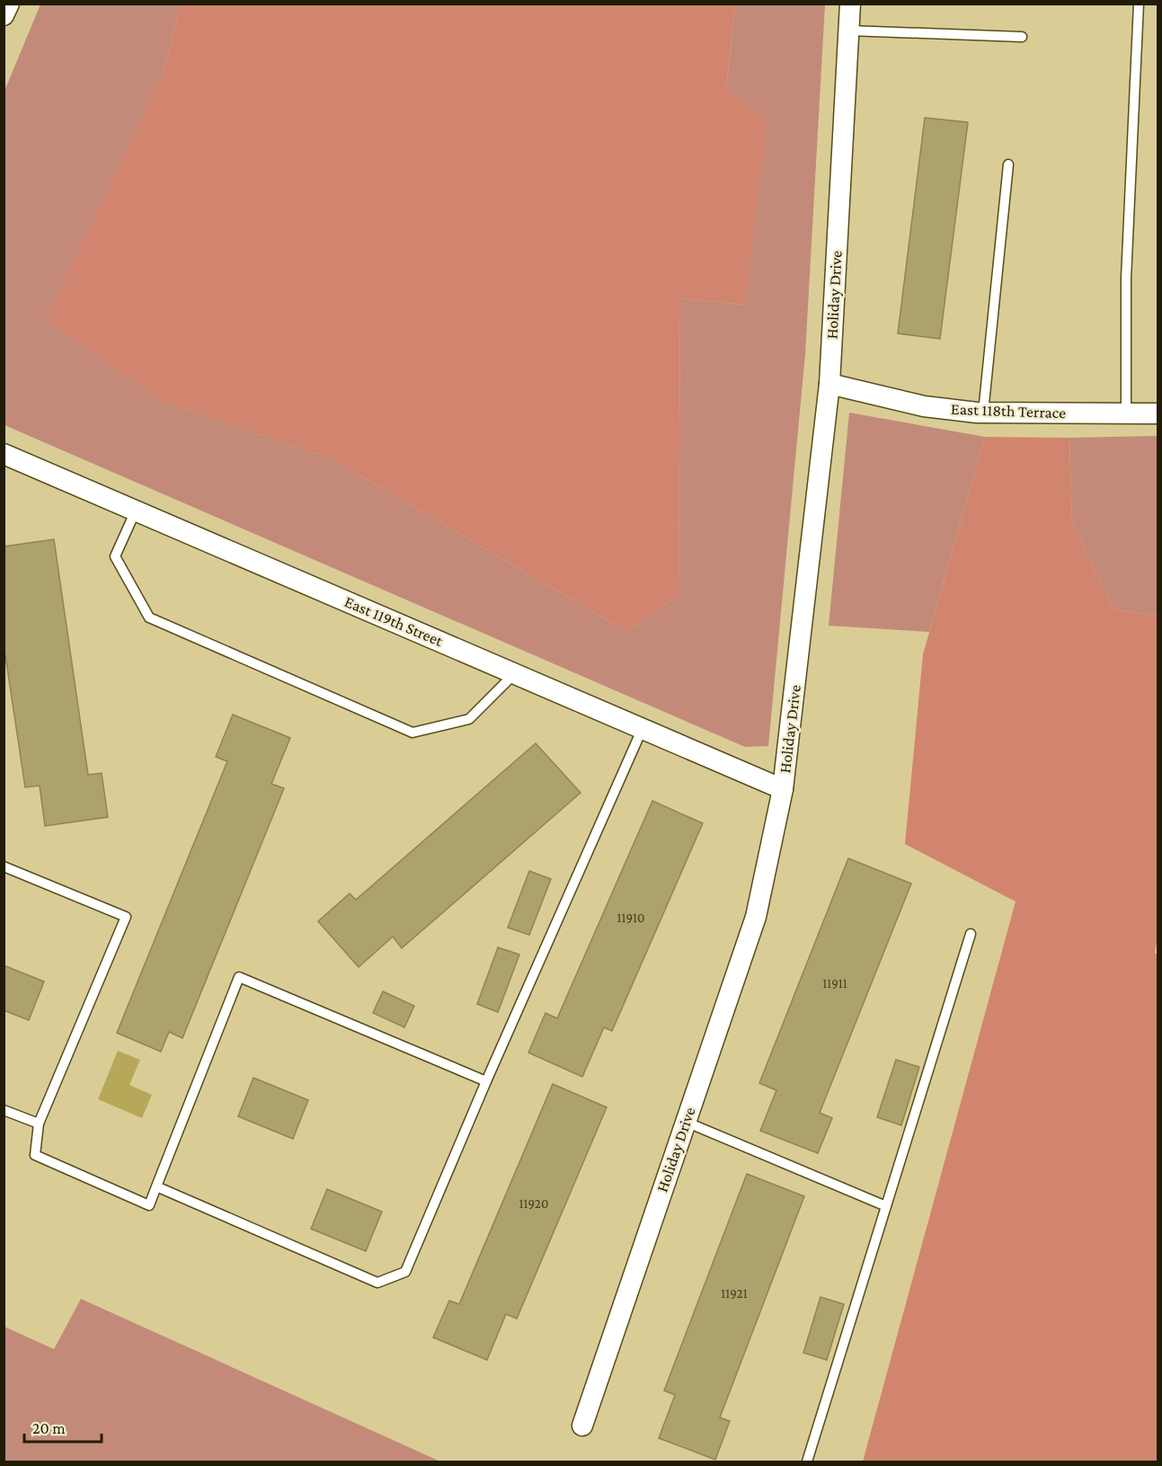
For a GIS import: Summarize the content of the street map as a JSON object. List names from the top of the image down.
{
  "streets": {
    "street": ["Holiday Drive", "East 118th Terrace", "East 119th Street"]
  },
  "crossings": [
    ["Holiday Drive", "East 118th Terrace"],
    ["Holiday Drive", "East 119th Street"]
  ],
  "house_numbers": [
    "11910",
    "11911",
    "11920",
    "11921"
  ],
  "scale_bar": "20 m"
}
